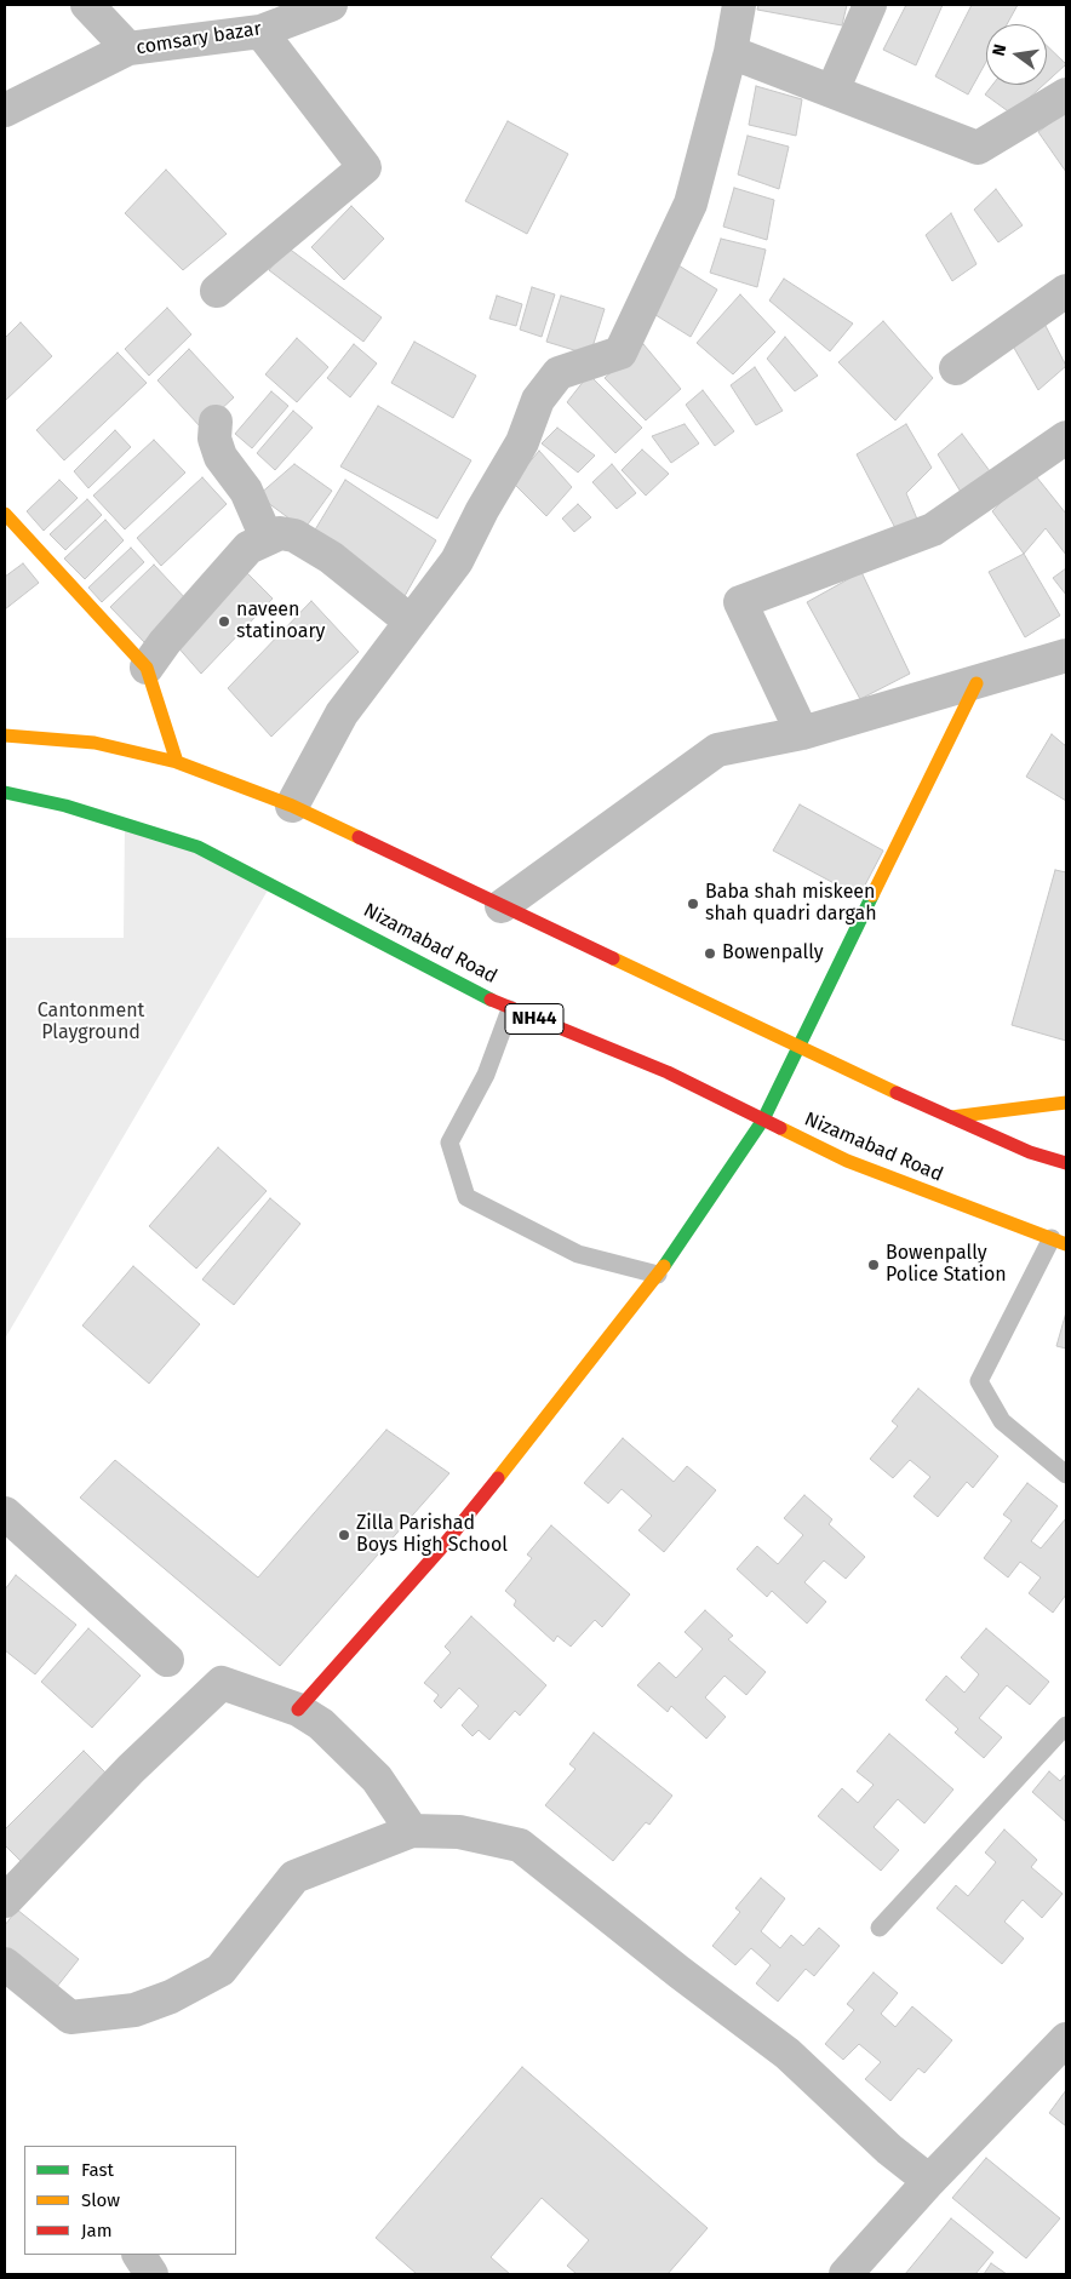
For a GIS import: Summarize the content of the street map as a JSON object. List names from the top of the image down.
{
  "streets": {
    "main road": ["Nizamabad Road", "NH44"],
    "street": ["comsary bazar"]
  },
  "parks": ["Cantonment Playground"],
  "places": [
    "naveen statinoary",
    "Baba shah miskeen shah quadri dargah",
    "Bowenpally",
    "Bowenpally Police Station",
    "Zilla Parishad Boys High School"
  ],
  "legend": ["Fast", "Slow", "Jam"],
  "north": "left"
}
